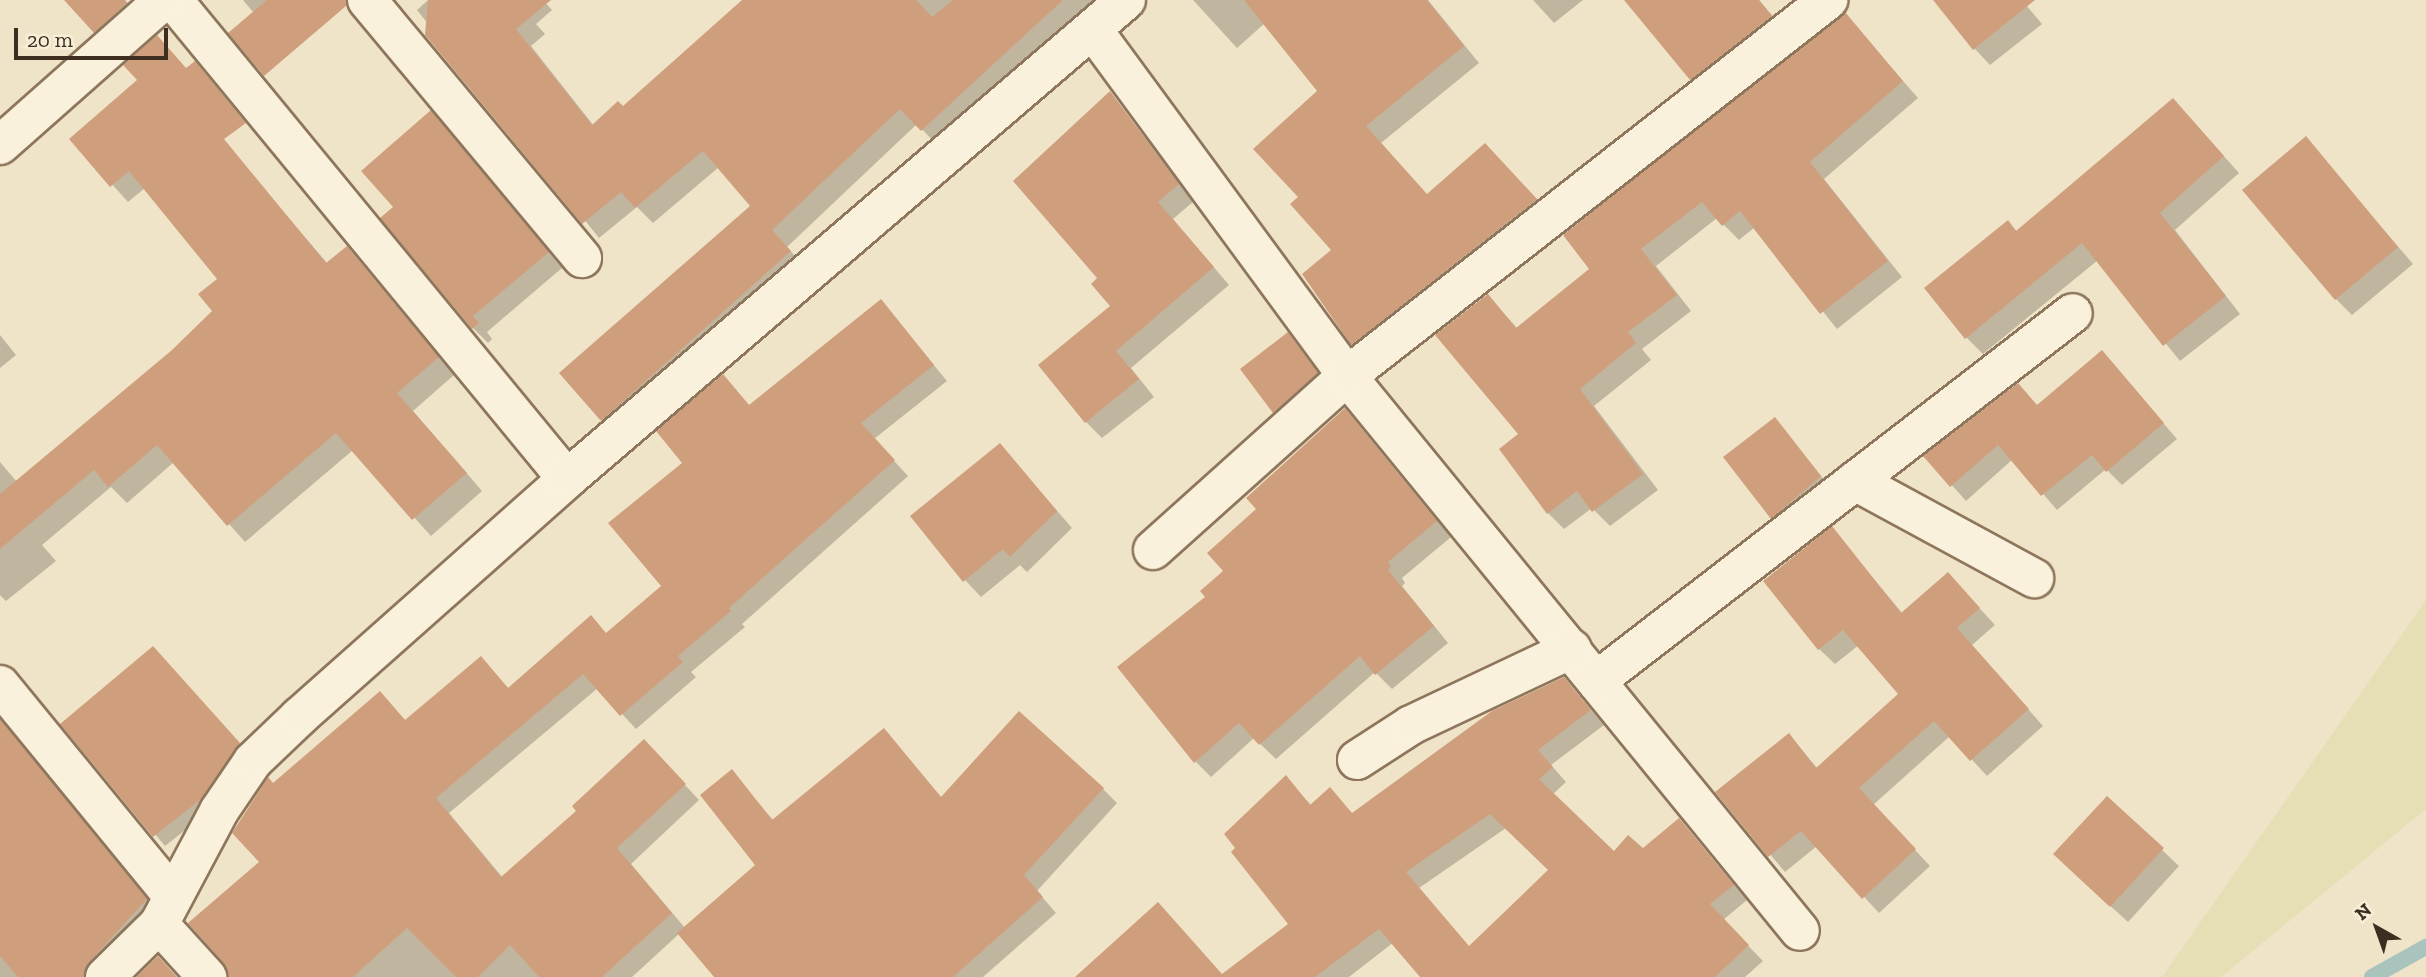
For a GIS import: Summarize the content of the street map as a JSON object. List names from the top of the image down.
{
  "scale_bar": "20 m",
  "north": "top left"
}
